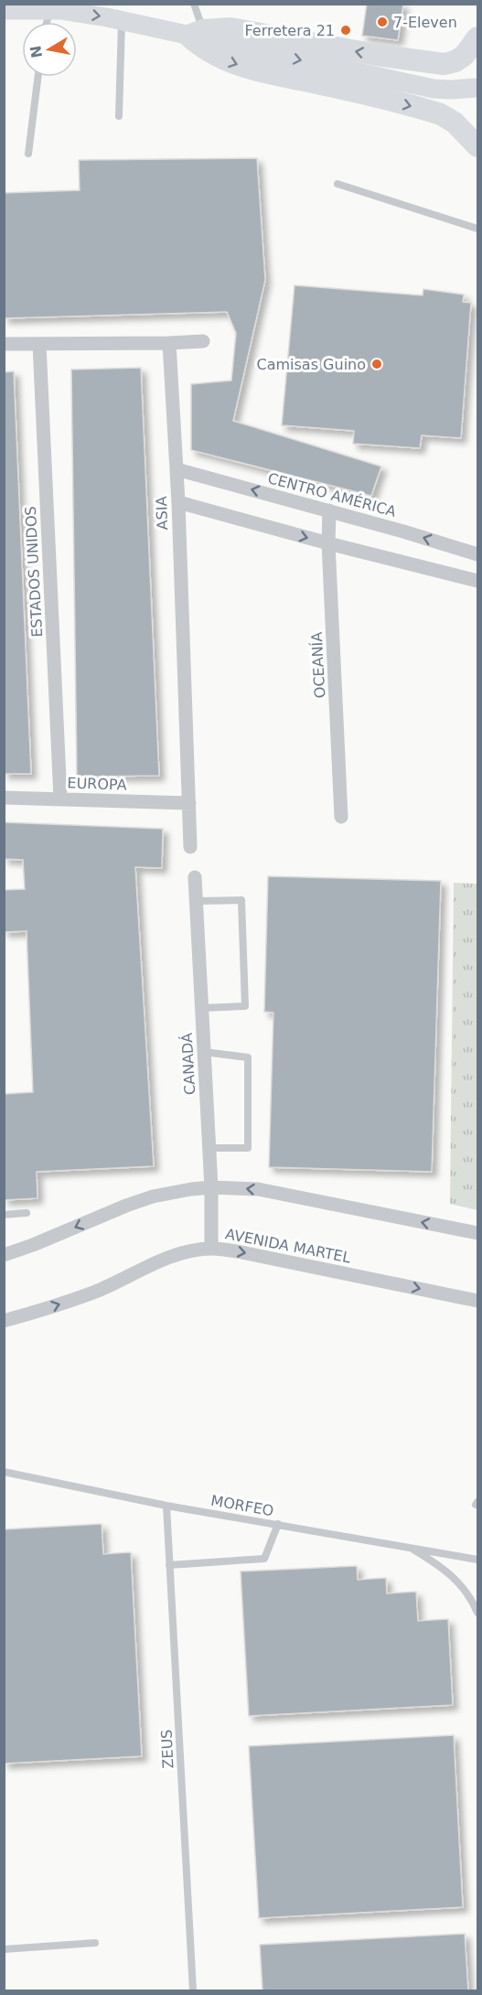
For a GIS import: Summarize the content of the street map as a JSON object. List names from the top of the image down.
{
  "streets": {
    "street": [
      "CENTRO AMÉRICA",
      "ASIA",
      "ESTADOS UNIDOS",
      "OCEANÍA",
      "EUROPA",
      "CANADÁ",
      "AVENIDA MARTEL"
    ],
    "lane": ["MORFEO", "ZEUS"]
  },
  "crossings": [
    ["CENTRO AMÉRICA", "ASIA"],
    ["CENTRO AMÉRICA", "OCEANÍA"],
    ["ASIA", "EUROPA"],
    ["ESTADOS UNIDOS", "EUROPA"],
    ["CANADÁ", "AVENIDA MARTEL"],
    ["MORFEO", "ZEUS"]
  ],
  "places": ["7-Eleven", "Ferretera 21", "Camisas Guino"],
  "north": "left"
}
